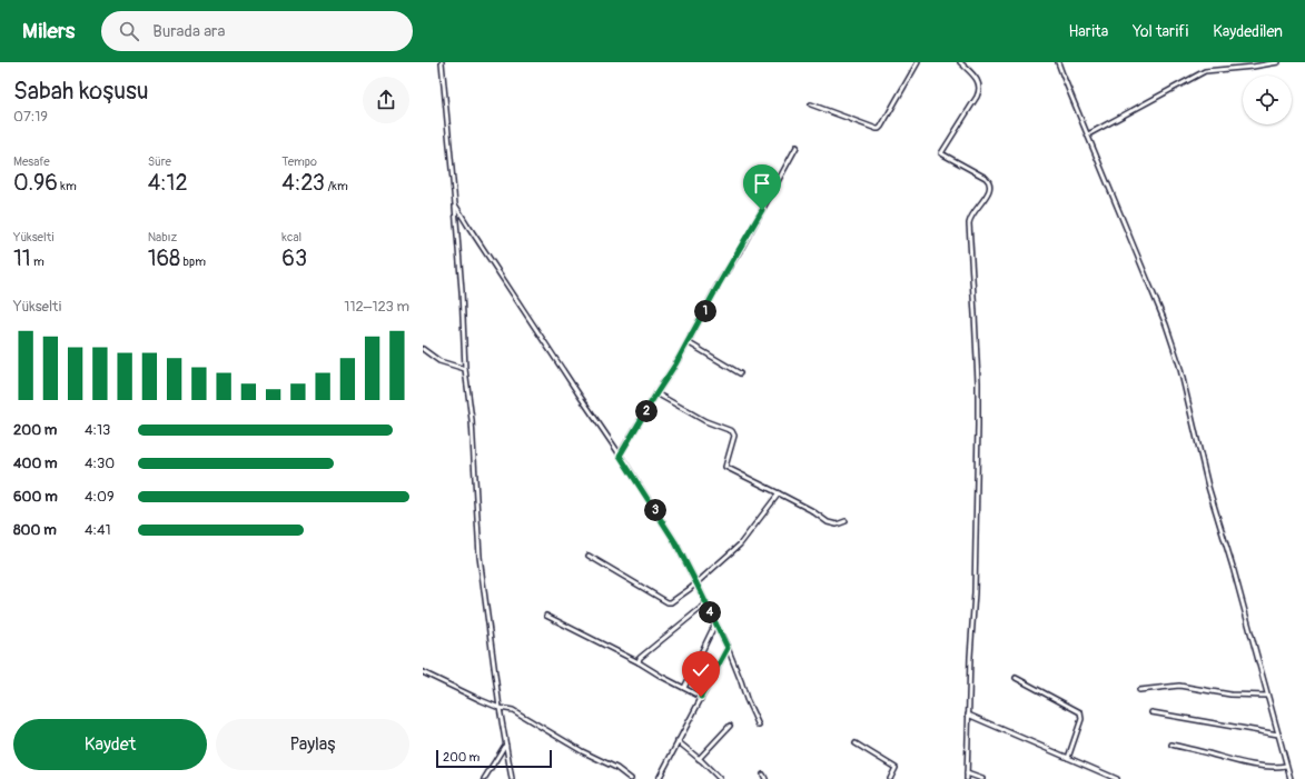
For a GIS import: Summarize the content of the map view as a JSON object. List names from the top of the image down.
{
  "scale_bar": "200 m",
  "page": {
    "header": "Milers",
    "search": "Burada ara",
    "nav": ["Harita", "Yol tarifi", "Kaydedilen"],
    "heading": ["Sabah koşusu", "07:19"],
    "stats": [
      ["Mesafe", "0.96 km"],
      ["Süre", "4:12"],
      ["Tempo", "4:23 /km"],
      ["Yükselti", "11 m"],
      ["Nabız", "168 bpm"],
      ["kcal", "63"]
    ],
    "chart": ["Yükselti", "112–123 m"],
    "pins": [
      "1",
      "2",
      "3",
      "4"
    ],
    "list": [
      {
        "name": "200 m",
        "note": "4:13"
      },
      {
        "name": "400 m",
        "note": "4:30"
      },
      {
        "name": "600 m",
        "note": "4:09"
      },
      {
        "name": "800 m",
        "note": "4:41"
      }
    ],
    "buttons": ["Kaydet", "Paylaş"],
    "scale": "200 m"
  }
}
